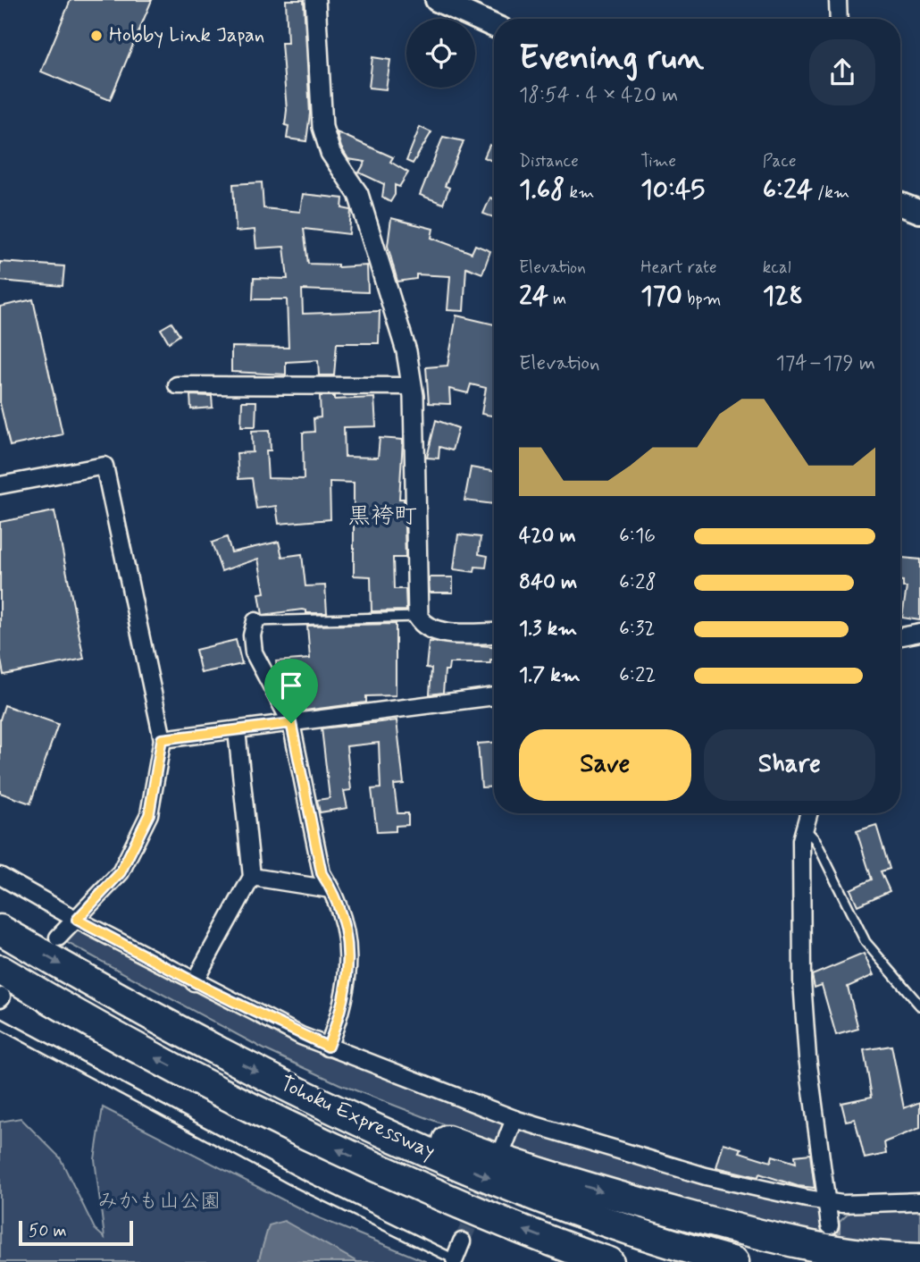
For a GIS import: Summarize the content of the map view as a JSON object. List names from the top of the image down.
{
  "streets": {
    "highway": ["Tohoku Expressway"]
  },
  "districts": ["黒袴町"],
  "parks": ["みかも山公園"],
  "places": ["Hobby Link Japan"],
  "scale_bar": "50 m",
  "page": {
    "heading": ["Evening run", "18:54 · 4 × 420 m"],
    "stats": [
      ["Distance", "1.68 km"],
      ["Time", "10:45"],
      ["Pace", "6:24 /km"],
      ["Elevation", "24 m"],
      ["Heart rate", "170 bpm"],
      ["kcal", "128"]
    ],
    "chart": ["Elevation", "174–179 m"],
    "list": [
      {
        "name": "420 m",
        "note": "6:16"
      },
      {
        "name": "840 m",
        "note": "6:28"
      },
      {
        "name": "1.3 km",
        "note": "6:32"
      },
      {
        "name": "1.7 km",
        "note": "6:22"
      }
    ],
    "buttons": ["Save", "Share"],
    "scale": "50 m"
  }
}
